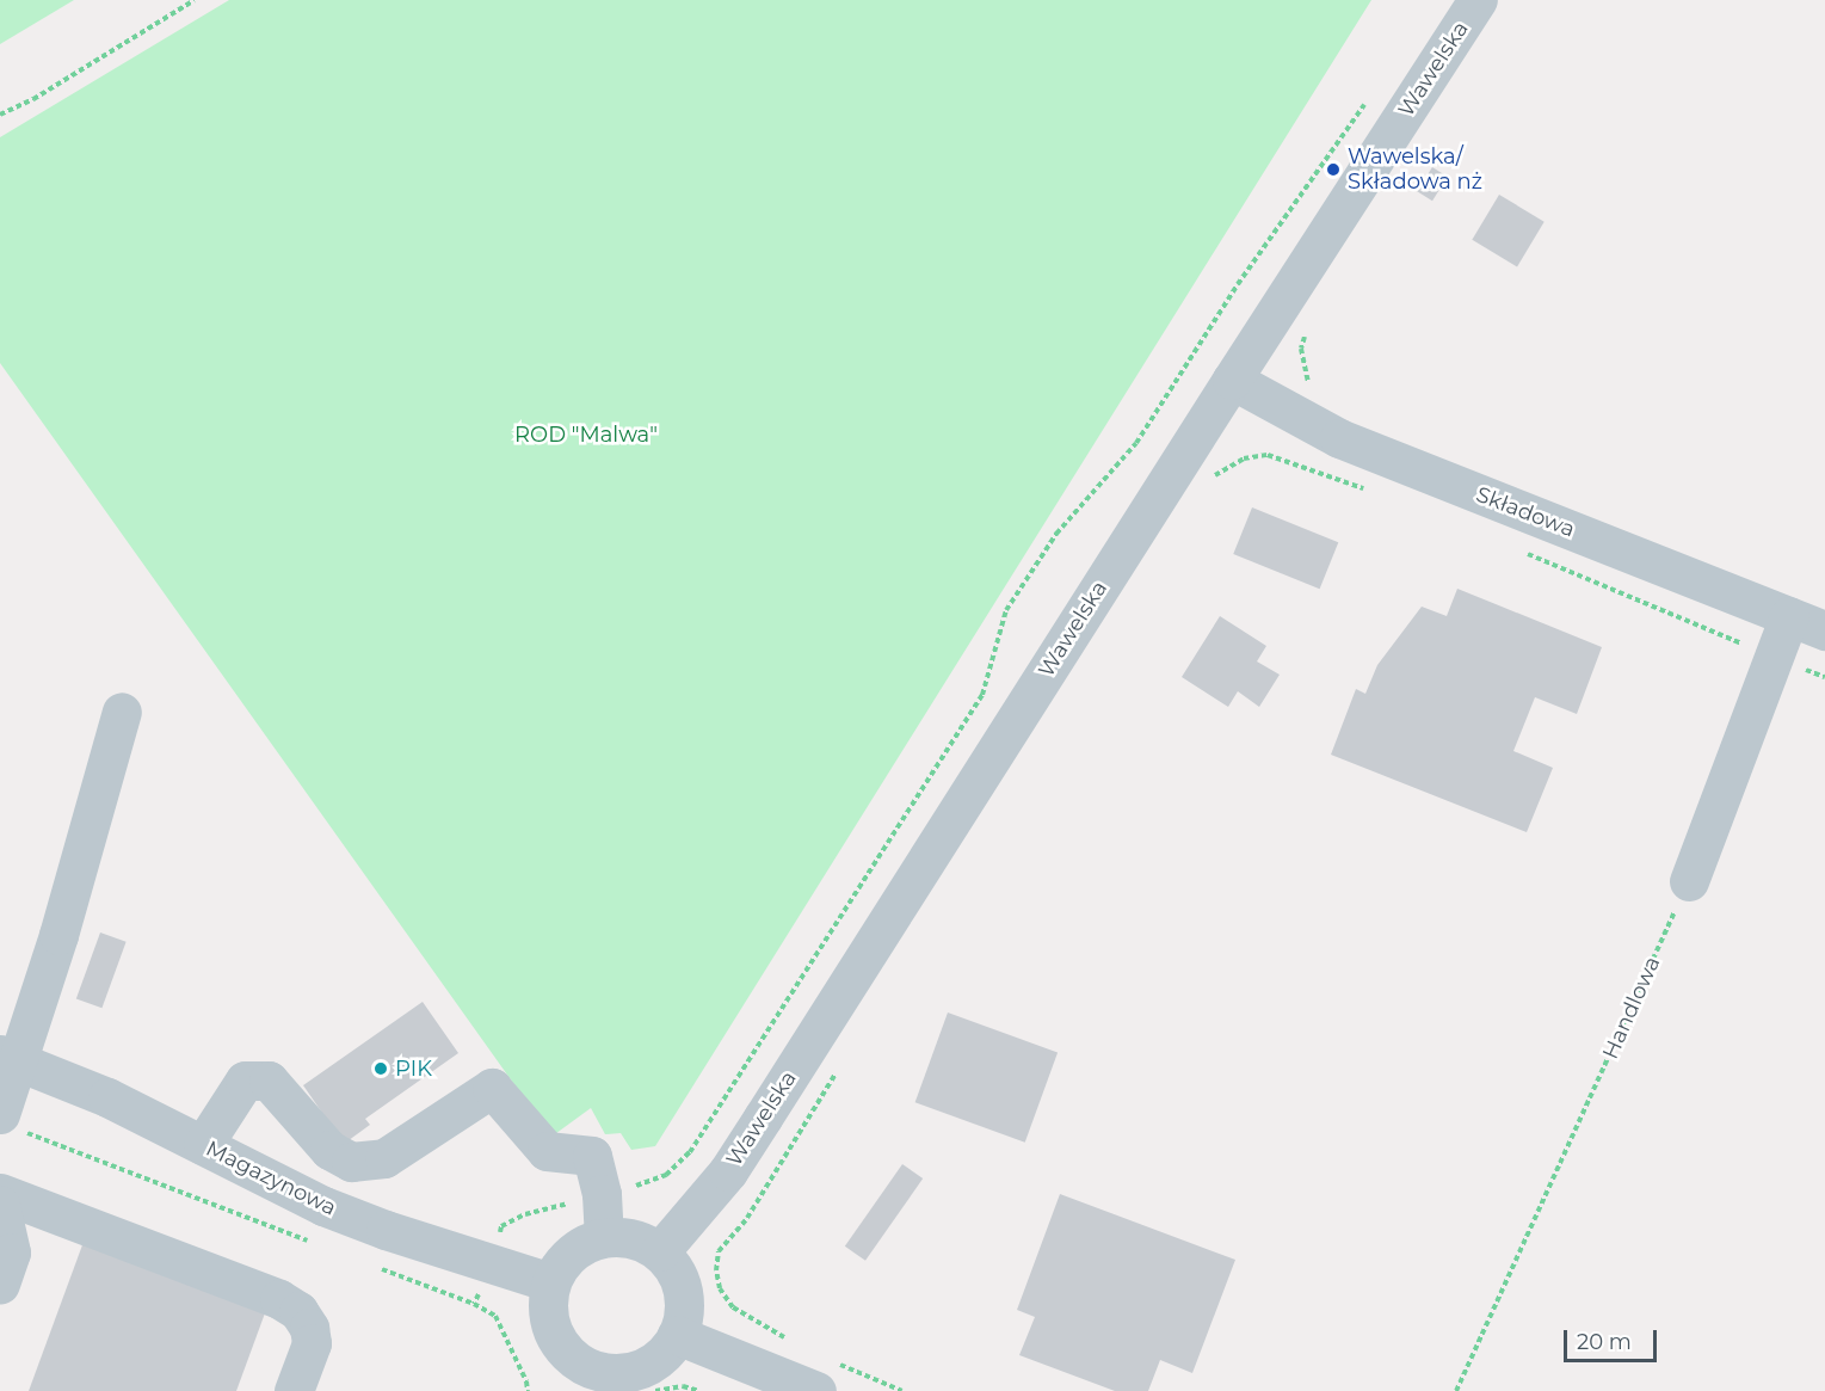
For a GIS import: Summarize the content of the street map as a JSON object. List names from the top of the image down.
{
  "streets": {
    "street": ["Wawelska", "Składowa", "Magazynowa"],
    "path": ["Handlowa"]
  },
  "crossings": [
    ["Wawelska", "Składowa"],
    ["Wawelska", "Magazynowa"]
  ],
  "parks": ["ROD \"Malwa\""],
  "places": ["Wawelska/ Składowa nż", "PIK"],
  "scale_bar": "20 m"
}
